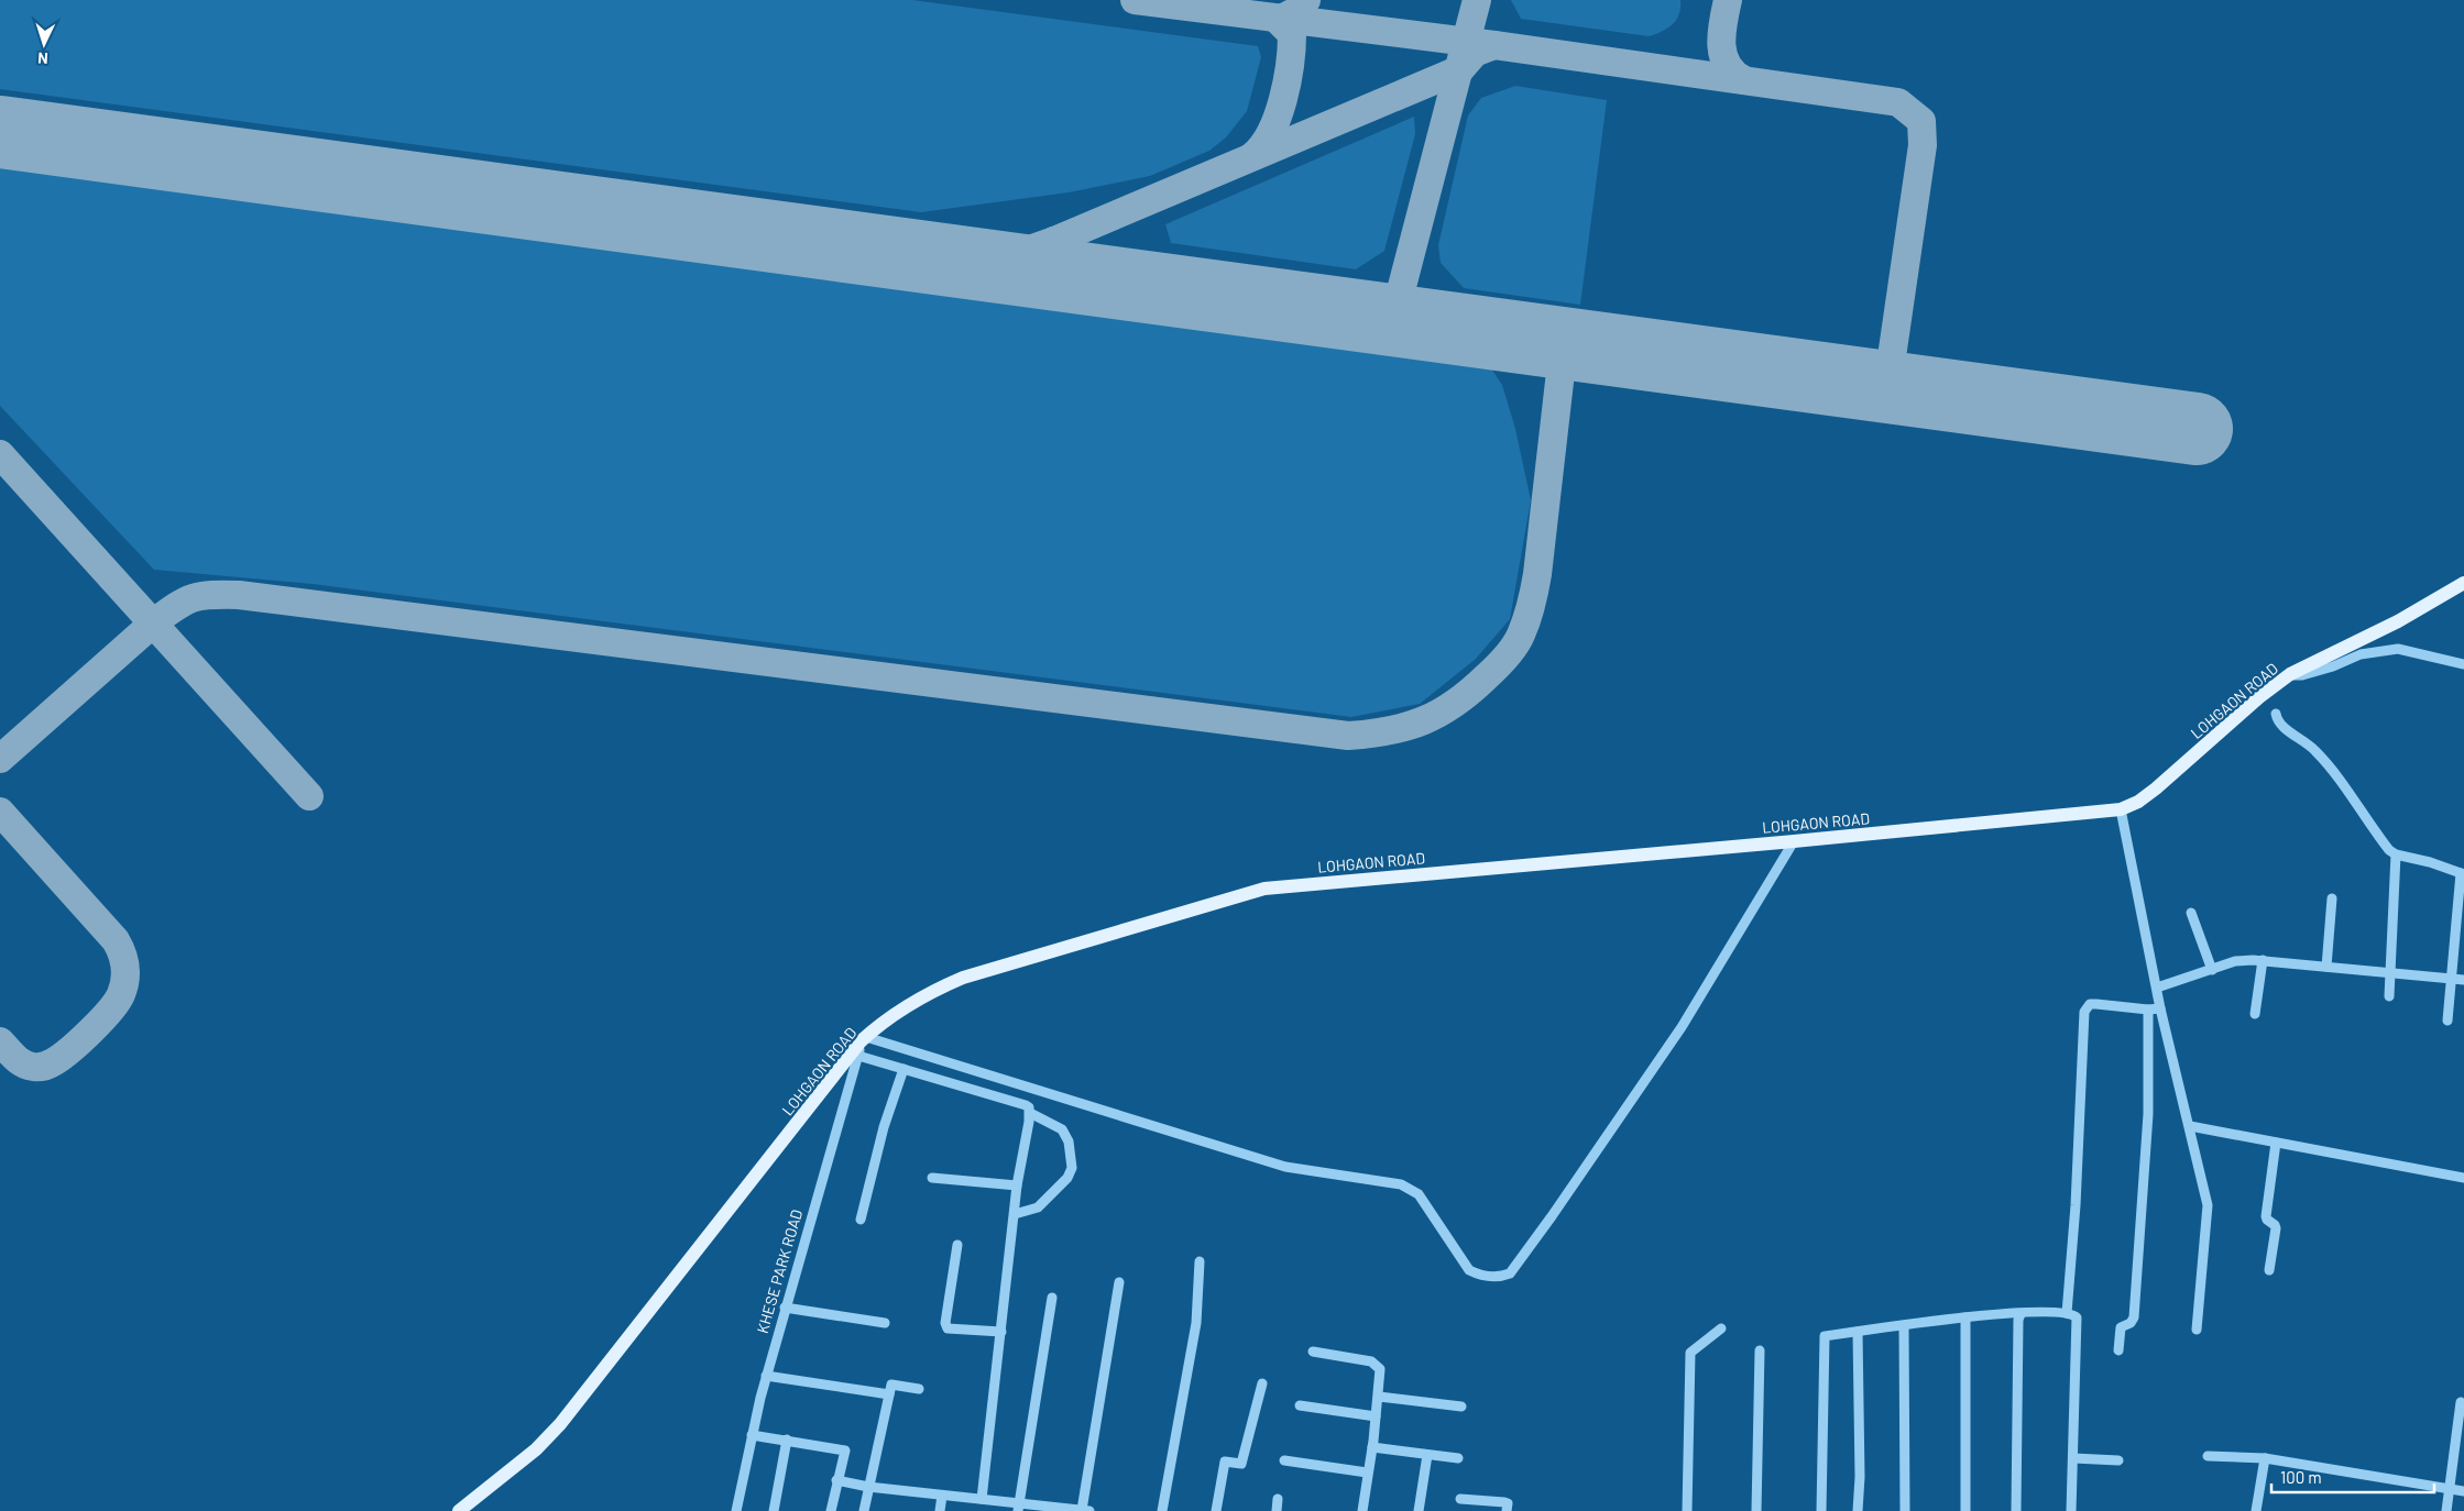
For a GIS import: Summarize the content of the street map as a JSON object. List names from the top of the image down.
{
  "streets": {
    "main road": ["LOHGAON ROAD"],
    "street": ["KHESE PARK ROAD"]
  },
  "crossings": [
    ["LOHGAON ROAD", "KHESE PARK ROAD"]
  ],
  "scale_bar": "100 m",
  "north": "bottom"
}
